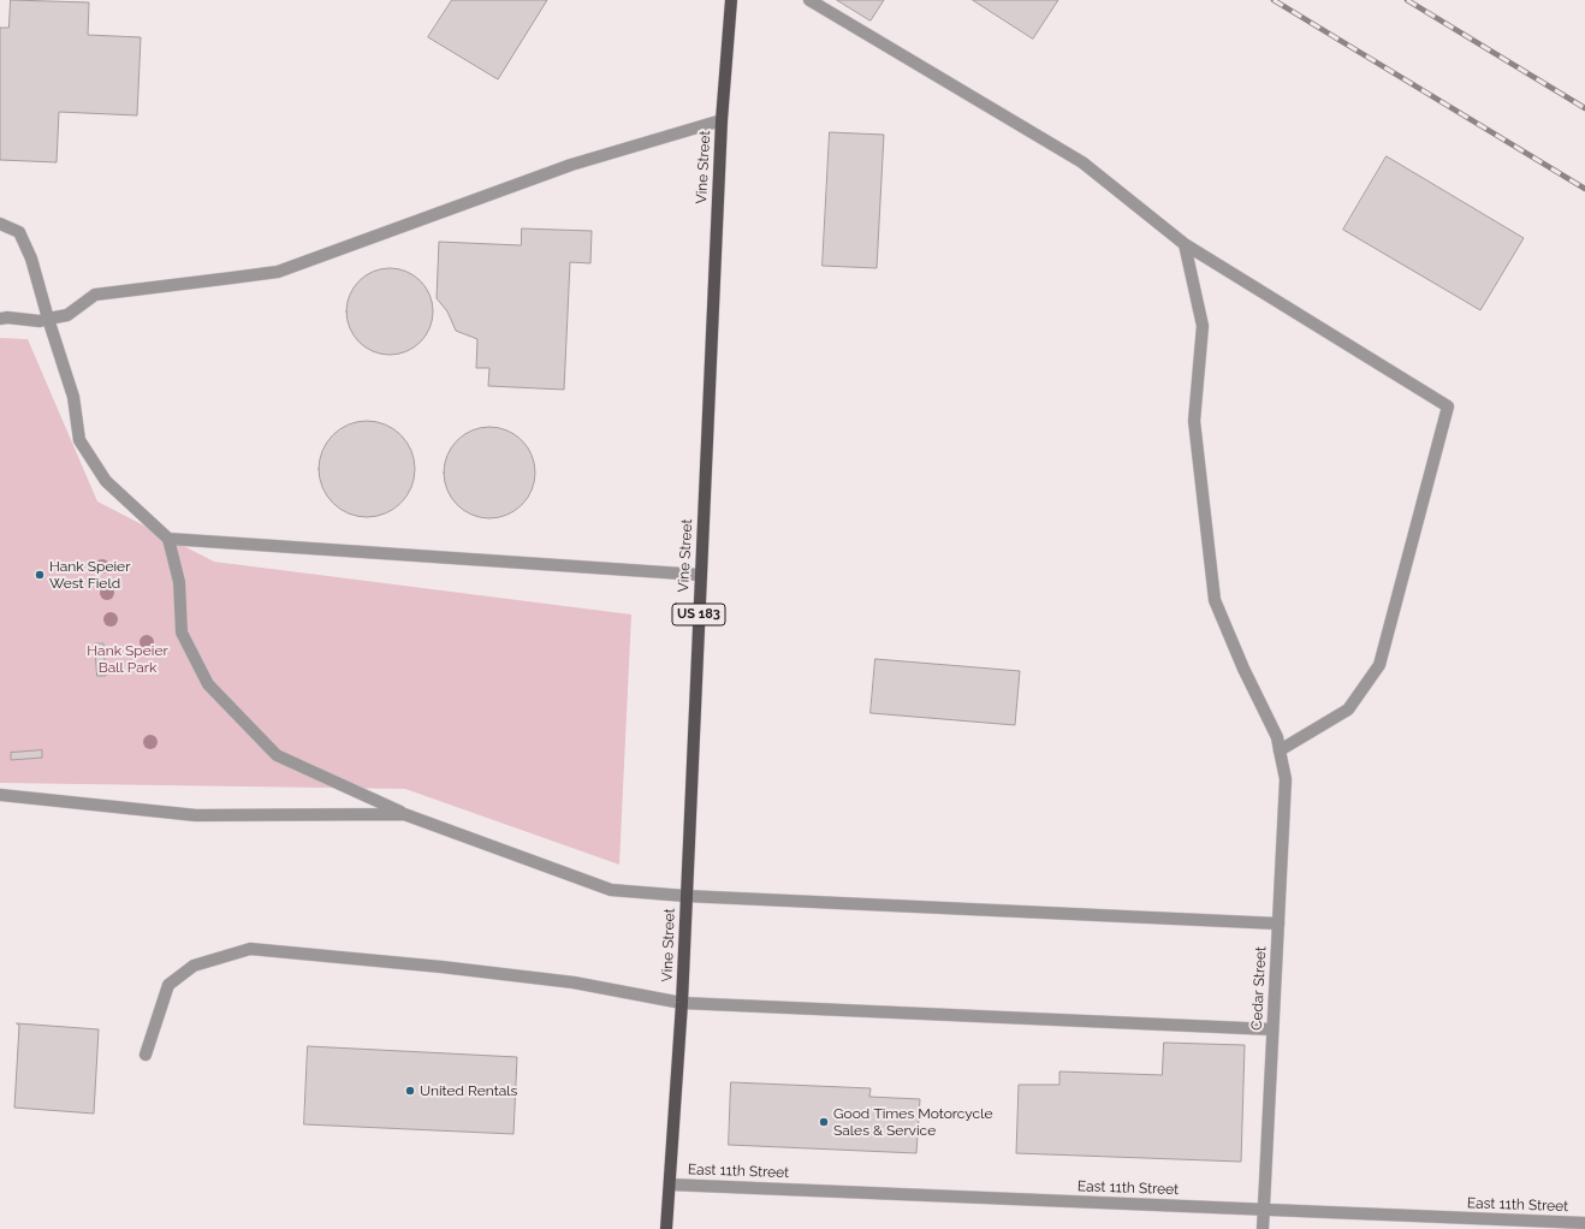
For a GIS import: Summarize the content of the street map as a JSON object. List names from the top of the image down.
{
  "streets": {
    "main road": ["Vine Street", "US 183"],
    "street": ["Cedar Street", "East 11th Street"]
  },
  "crossings": [
    ["Vine Street", "East 11th Street"],
    ["Cedar Street", "East 11th Street"]
  ],
  "parks": ["Hank Speier Ball Park"],
  "places": ["Hank Speier West Field", "United Rentals", "Good Times Motorcycle Sales & Service"]
}
